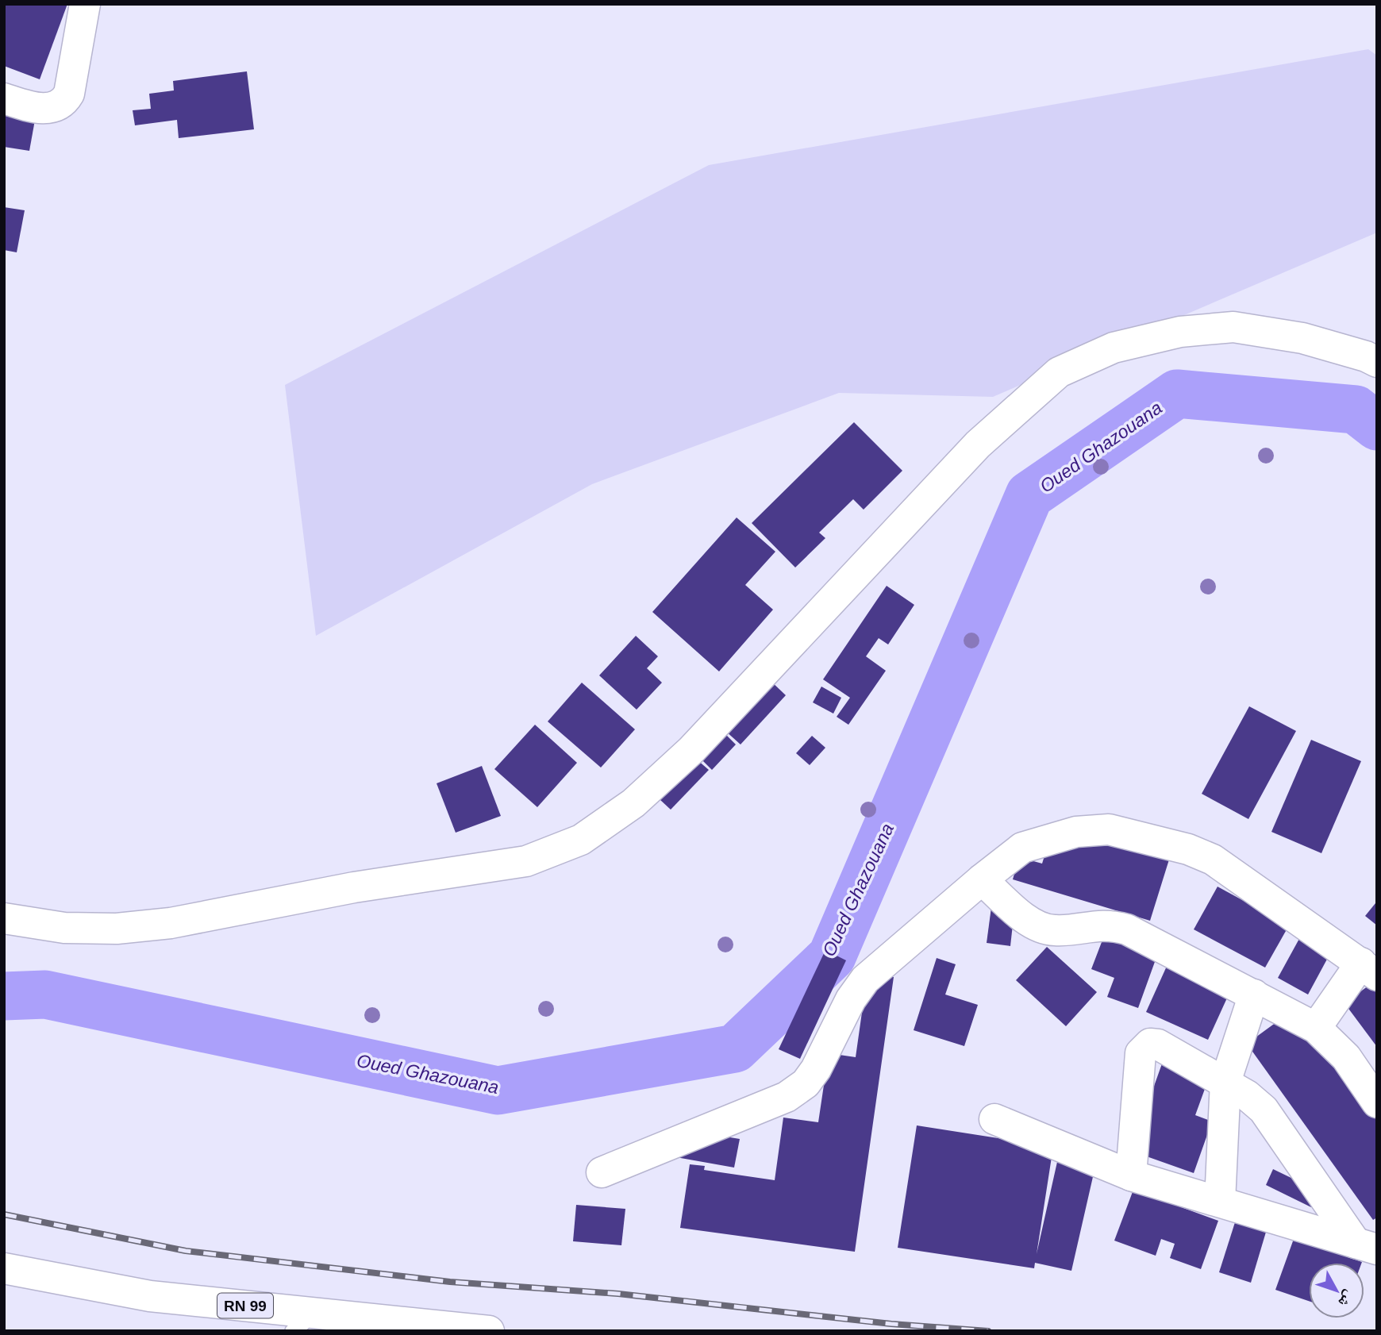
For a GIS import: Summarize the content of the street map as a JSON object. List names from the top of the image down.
{
  "streets": {
    "street": ["RN 99"]
  },
  "water": ["Oued Ghazouana"],
  "north": "bottom right"
}
